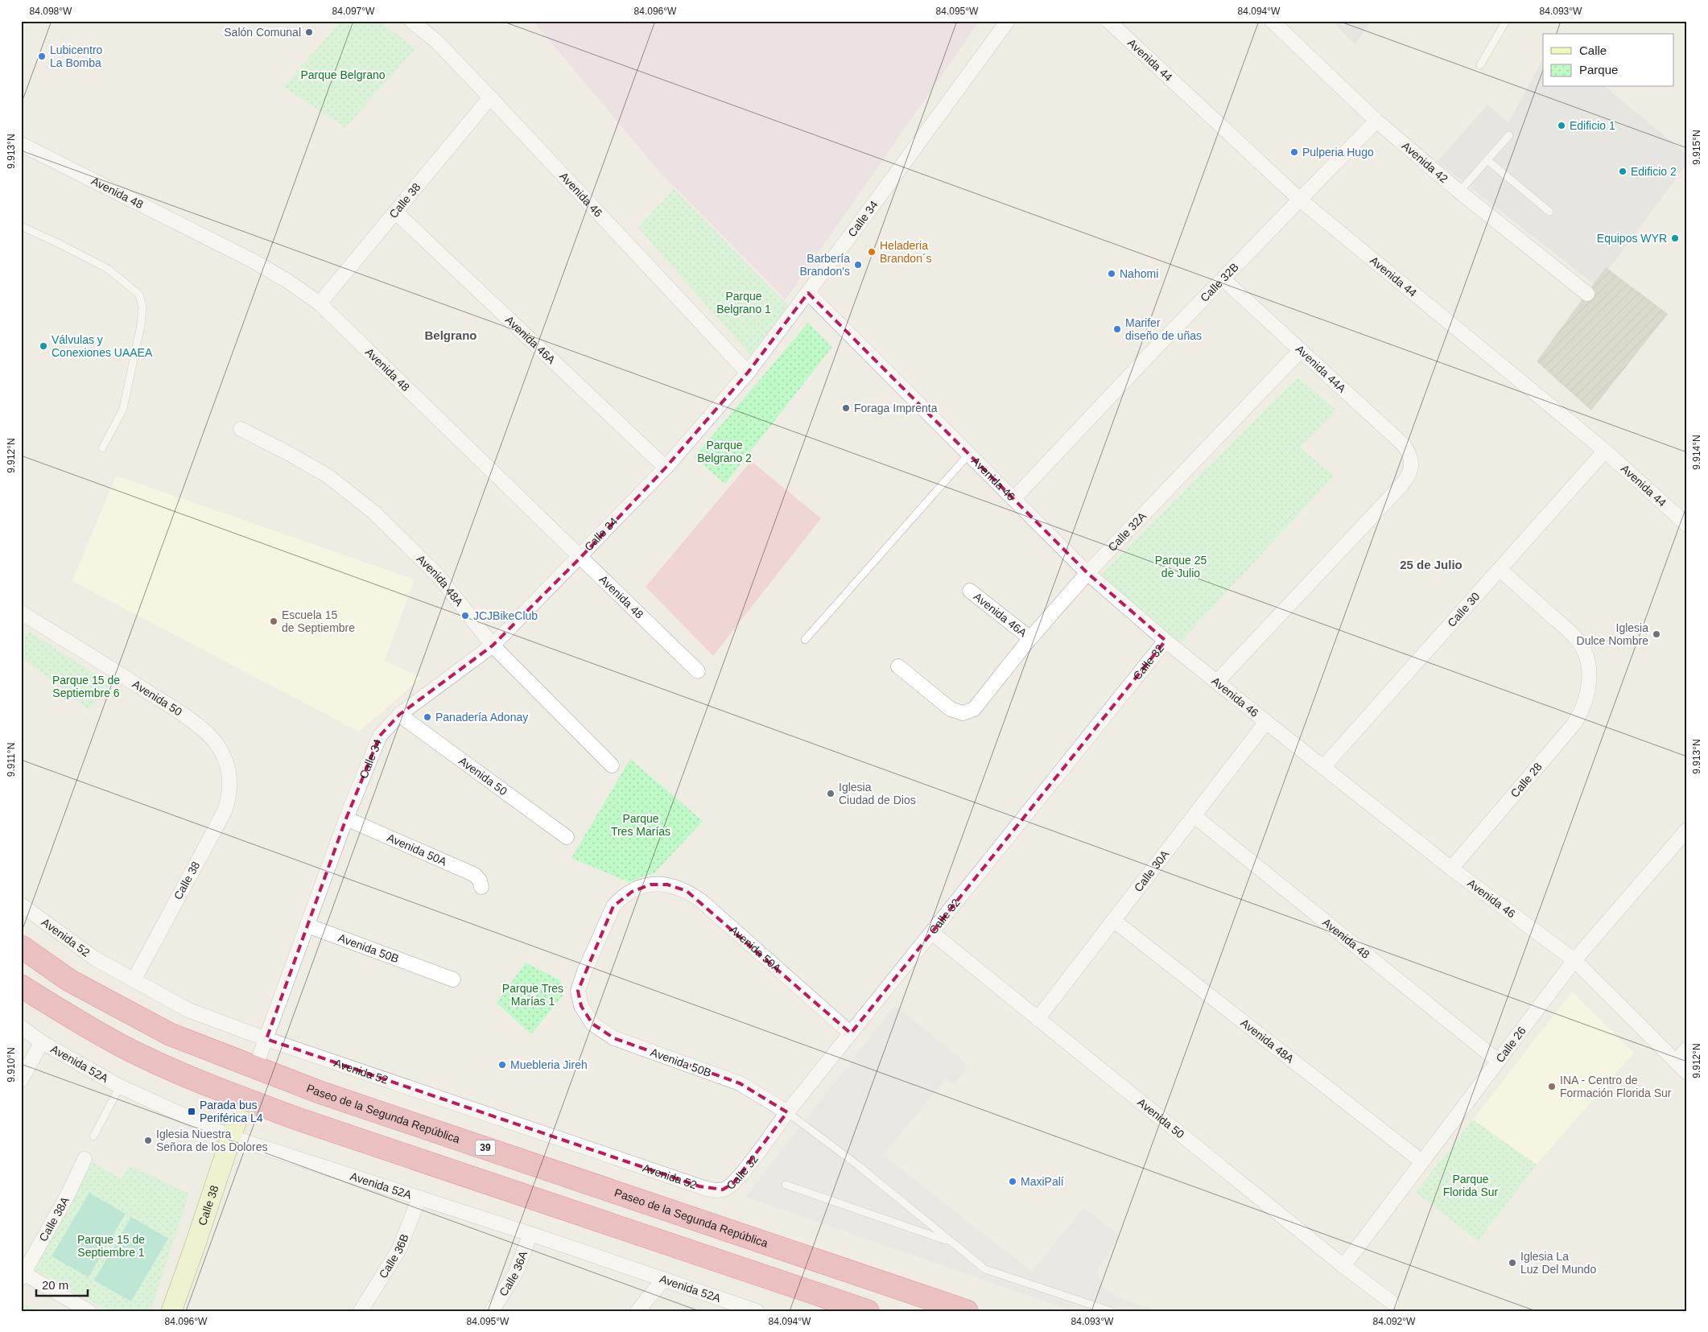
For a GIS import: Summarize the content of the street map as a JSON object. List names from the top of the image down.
{
  "streets": {
    "highway": ["Paseo de la Segunda República", "39"],
    "street": [
      "Avenida 44",
      "Avenida 42",
      "Avenida 48",
      "Avenida 46",
      "Calle 38",
      "Calle 34",
      "Calle 32B",
      "Avenida 46A",
      "Avenida 44A",
      "Calle 32A",
      "Avenida 48A",
      "Calle 30",
      "Calle 32",
      "Avenida 50",
      "Calle 28",
      "Avenida 50A",
      "Calle 30A",
      "Avenida 52",
      "Avenida 50B",
      "Calle 26",
      "Avenida 52A",
      "Calle 38A",
      "Calle 36B",
      "Calle 36A"
    ]
  },
  "crossings": [
    ["Avenida 44", "Calle 32B"],
    ["Avenida 44", "Calle 30"],
    ["Avenida 42", "Calle 32B"],
    ["Avenida 48", "Calle 38"],
    ["Avenida 48", "Calle 34"],
    ["Avenida 48", "Calle 30A"],
    ["Avenida 48", "Calle 26"],
    ["Avenida 46", "Calle 38"],
    ["Avenida 46", "Calle 34"],
    ["Avenida 46", "Calle 32B"],
    ["Avenida 46", "Avenida 44A"],
    ["Avenida 46", "Calle 32A"],
    ["Avenida 46", "Calle 30"],
    ["Avenida 46", "Calle 32"],
    ["Avenida 46", "Calle 28"],
    ["Avenida 46", "Calle 30A"],
    ["Avenida 46", "Calle 26"],
    ["Calle 38", "Avenida 46A"],
    ["Calle 38", "Avenida 50"],
    ["Calle 38", "Avenida 52"],
    ["Calle 38", "Avenida 52A"],
    ["Calle 34", "Avenida 46A"],
    ["Calle 34", "Avenida 48A"],
    ["Calle 34", "Avenida 50"],
    ["Calle 34", "Avenida 50A"],
    ["Calle 34", "Avenida 52"],
    ["Calle 34", "Avenida 50B"],
    ["Calle 34", "Paseo de la Segunda República"],
    ["Calle 32B", "Avenida 44A"],
    ["Avenida 46A", "Calle 32A"],
    ["Avenida 44A", "Calle 32A"],
    ["Avenida 48A", "Calle 30A"],
    ["Avenida 48A", "Calle 26"],
    ["Calle 30", "Calle 28"],
    ["Calle 32", "Avenida 50"],
    ["Calle 32", "Avenida 50A"],
    ["Calle 32", "Avenida 52"],
    ["Calle 32", "Avenida 50B"],
    ["Avenida 50", "Calle 30A"],
    ["Avenida 50", "Calle 26"],
    ["Avenida 50A", "Avenida 50B"],
    ["Avenida 52A", "Calle 36B"],
    ["Avenida 52A", "Calle 36A"]
  ],
  "districts": ["Belgrano", "25 de Julio"],
  "parks": [
    "Parque Belgrano",
    "Parque Belgrano 1",
    "Parque Belgrano 2",
    "Parque 25 de Julio",
    "Parque 15 de Septiembre 6",
    "Parque Tres Marías",
    "Parque Tres Marías 1",
    "Parque Florida Sur",
    "Parque 15 de Septiembre 1"
  ],
  "places": {
    "other": [
      "Salón Comunal",
      "Lubicentro La Bomba",
      "Edificio 1",
      "Pulperia Hugo",
      "Edificio 2",
      "Equipos WYR",
      "Heladeria Brandon´s",
      "Barbería Brandon's",
      "Nahomi",
      "Marifer diseño de uñas",
      "Válvulas y Conexiones UAAEA",
      "Foraga Imprenta",
      "JCJBikeClub",
      "Escuela 15 de Septiembre",
      "Iglesia Dulce Nombre",
      "Panadería Adonay",
      "Iglesia Ciudad de Dios",
      "Muebleria Jireh",
      "INA - Centro de Formación Florida Sur",
      "Iglesia Nuestra Señora de los Dolores",
      "MaxiPalí",
      "Iglesia La Luz Del Mundo"
    ],
    "transit": ["Parada bus Periférica L4"]
  },
  "legend": ["Calle", "Parque"],
  "scale_bar": "20 m",
  "coordinates": [
    "84.098°W",
    "84.097°W",
    "84.096°W",
    "84.095°W",
    "84.094°W",
    "84.093°W",
    "9.915°N",
    "9.913°N",
    "9.914°N",
    "9.912°N",
    "9.911°N",
    "9.910°N",
    "84.092°W"
  ]
}
